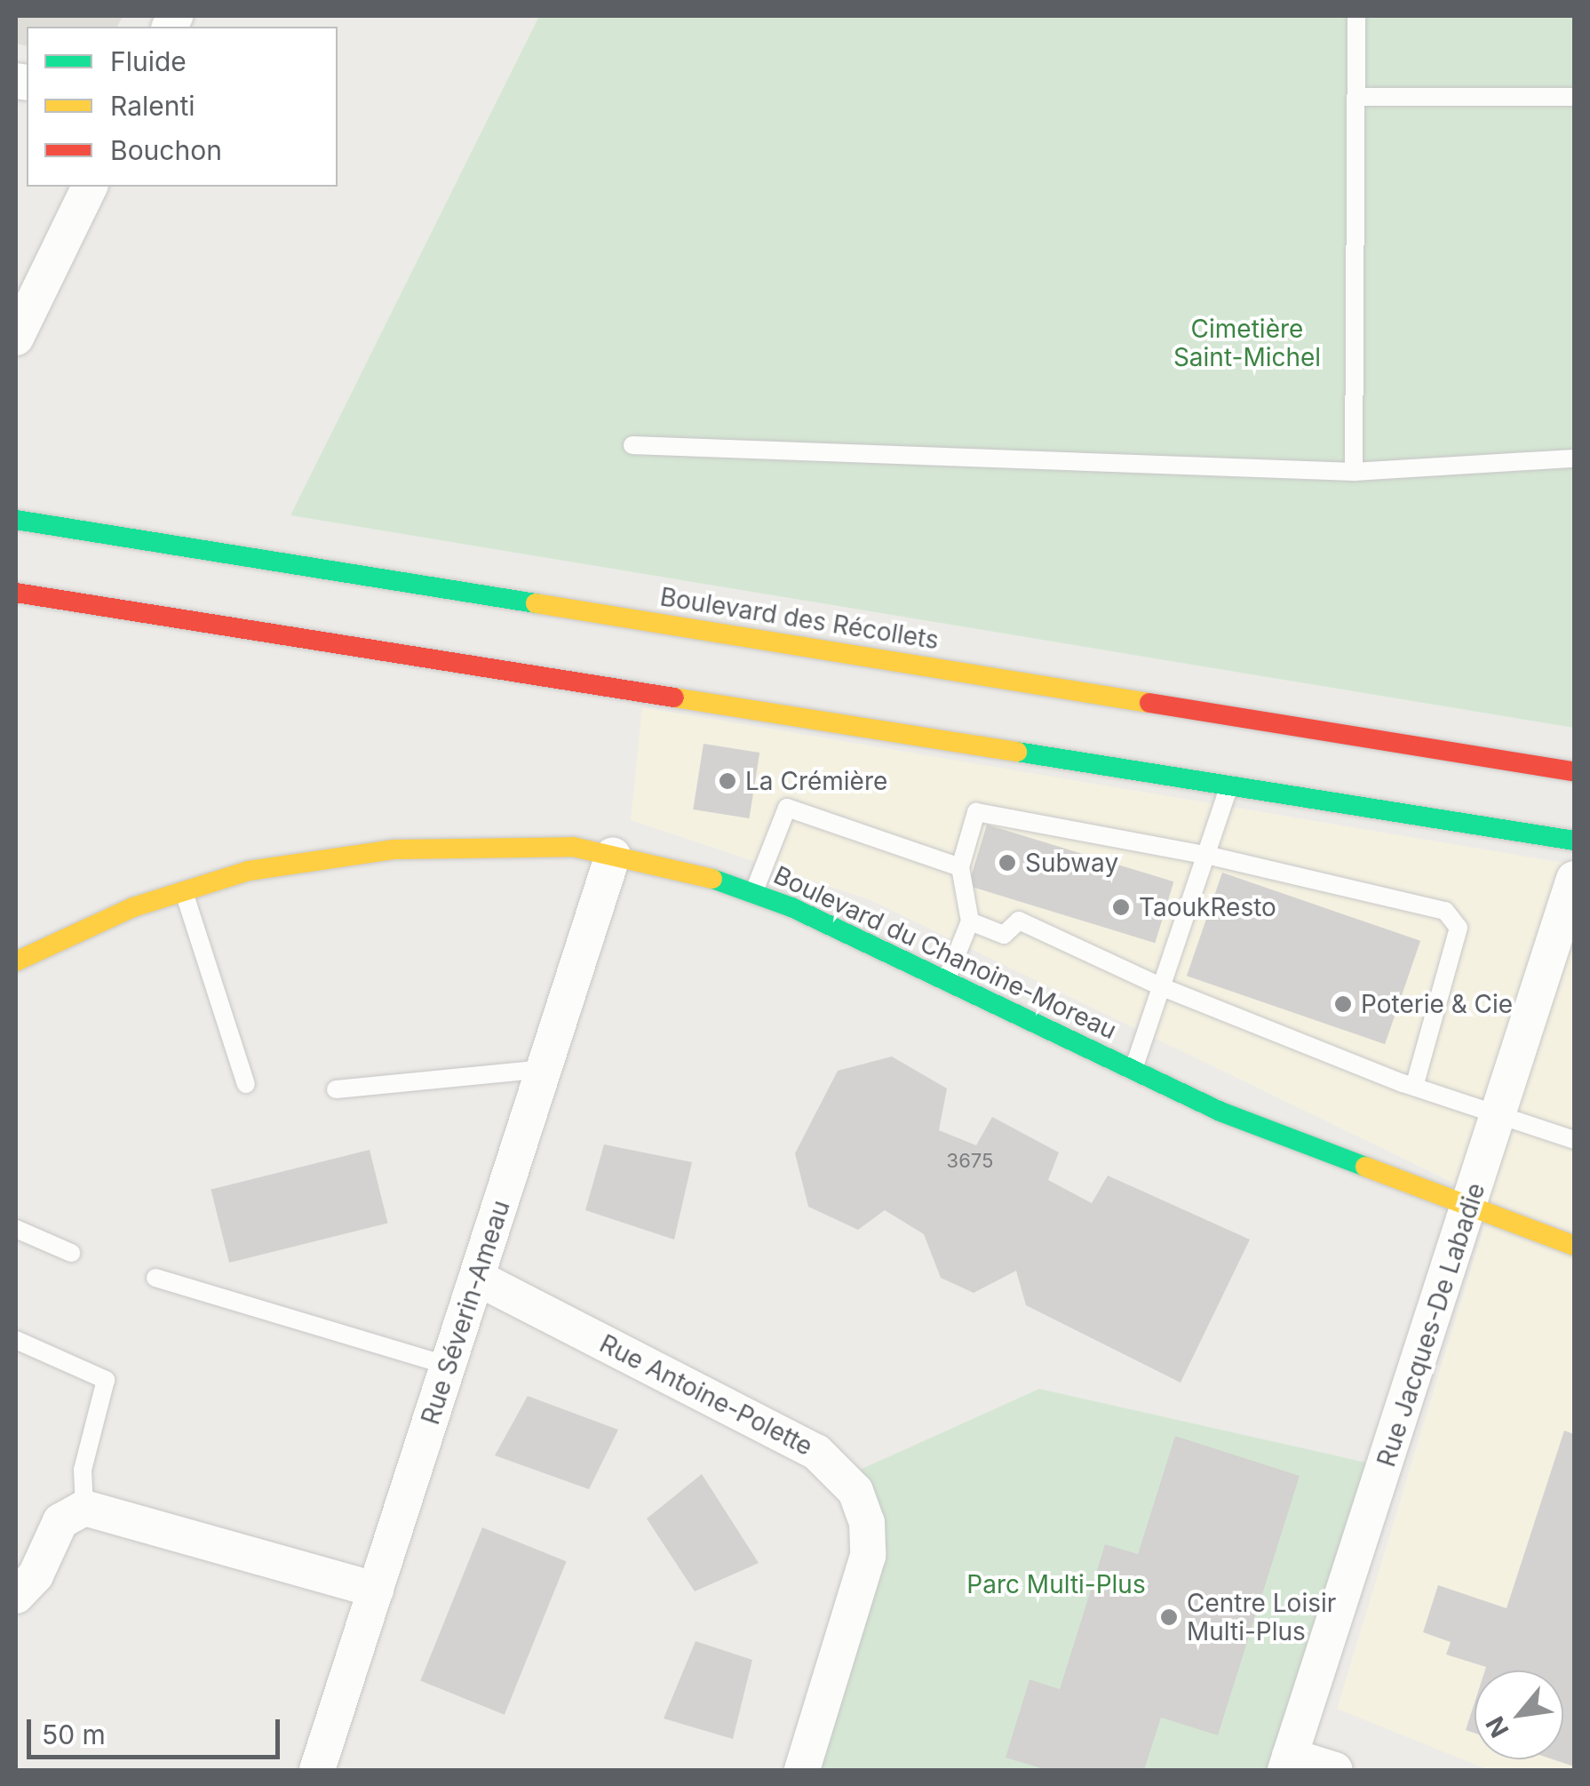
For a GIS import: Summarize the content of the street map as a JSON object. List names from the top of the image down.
{
  "streets": {
    "main road": ["Boulevard des Récollets", "Boulevard du Chanoine-Moreau"],
    "street": ["Rue Séverin-Ameau", "Rue Jacques-De Labadie", "Rue Antoine-Polette"]
  },
  "crossings": [
    ["Boulevard du Chanoine-Moreau", "Rue Séverin-Ameau"],
    ["Boulevard du Chanoine-Moreau", "Rue Jacques-De Labadie"],
    ["Rue Séverin-Ameau", "Rue Antoine-Polette"]
  ],
  "parks": ["Cimetière Saint-Michel", "Parc Multi-Plus"],
  "places": [
    "La Crémière",
    "Subway",
    "TaoukResto",
    "Poterie & Cie",
    "Centre Loisir Multi-Plus"
  ],
  "house_numbers": ["3675"],
  "legend": ["Fluide", "Ralenti", "Bouchon"],
  "scale_bar": "50 m",
  "north": "bottom left"
}
